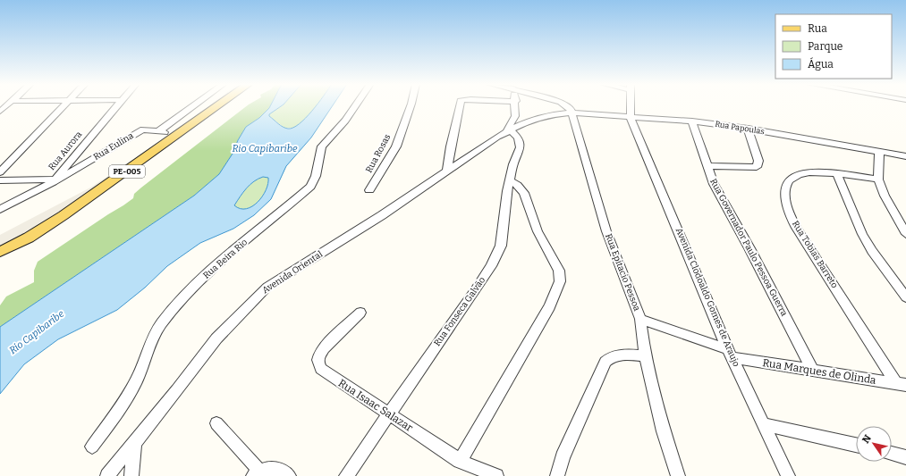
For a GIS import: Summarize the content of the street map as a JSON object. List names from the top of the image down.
{
  "streets": {
    "main road": ["PE-005"],
    "street": [
      "Rua Papoulas",
      "Rua Eulina",
      "Rua Aurora",
      "Rua Rosas",
      "Rua Governador Paulo Pessoa Guerra",
      "Rua Tobias Barreto",
      "Rua Beira Rio",
      "Avenida Oriental",
      "Rua Epitacio Pessoa",
      "Avenida Clodoaldo Gomes de Araujo",
      "Rua Fonseca Galvão",
      "Rua Marques de Olinda",
      "Rua Isaac Salazar"
    ]
  },
  "crossings": [
    ["Rua Papoulas", "Rua Governador Paulo Pessoa Guerra"],
    ["Rua Papoulas", "Avenida Oriental"],
    ["Rua Papoulas", "Rua Epitacio Pessoa"],
    ["Rua Papoulas", "Avenida Clodoaldo Gomes de Araujo"],
    ["Rua Papoulas", "Rua Fonseca Galvão"],
    ["Rua Eulina", "Rua Aurora"],
    ["Rua Governador Paulo Pessoa Guerra", "Rua Marques de Olinda"],
    ["Rua Tobias Barreto", "Rua Marques de Olinda"],
    ["Avenida Oriental", "Rua Fonseca Galvão"],
    ["Rua Epitacio Pessoa", "Rua Marques de Olinda"],
    ["Avenida Clodoaldo Gomes de Araujo", "Rua Marques de Olinda"],
    ["Rua Fonseca Galvão", "Rua Isaac Salazar"]
  ],
  "water": ["Rio Capibaribe"],
  "legend": ["Rua", "Parque", "Água"],
  "north": "top left"
}
